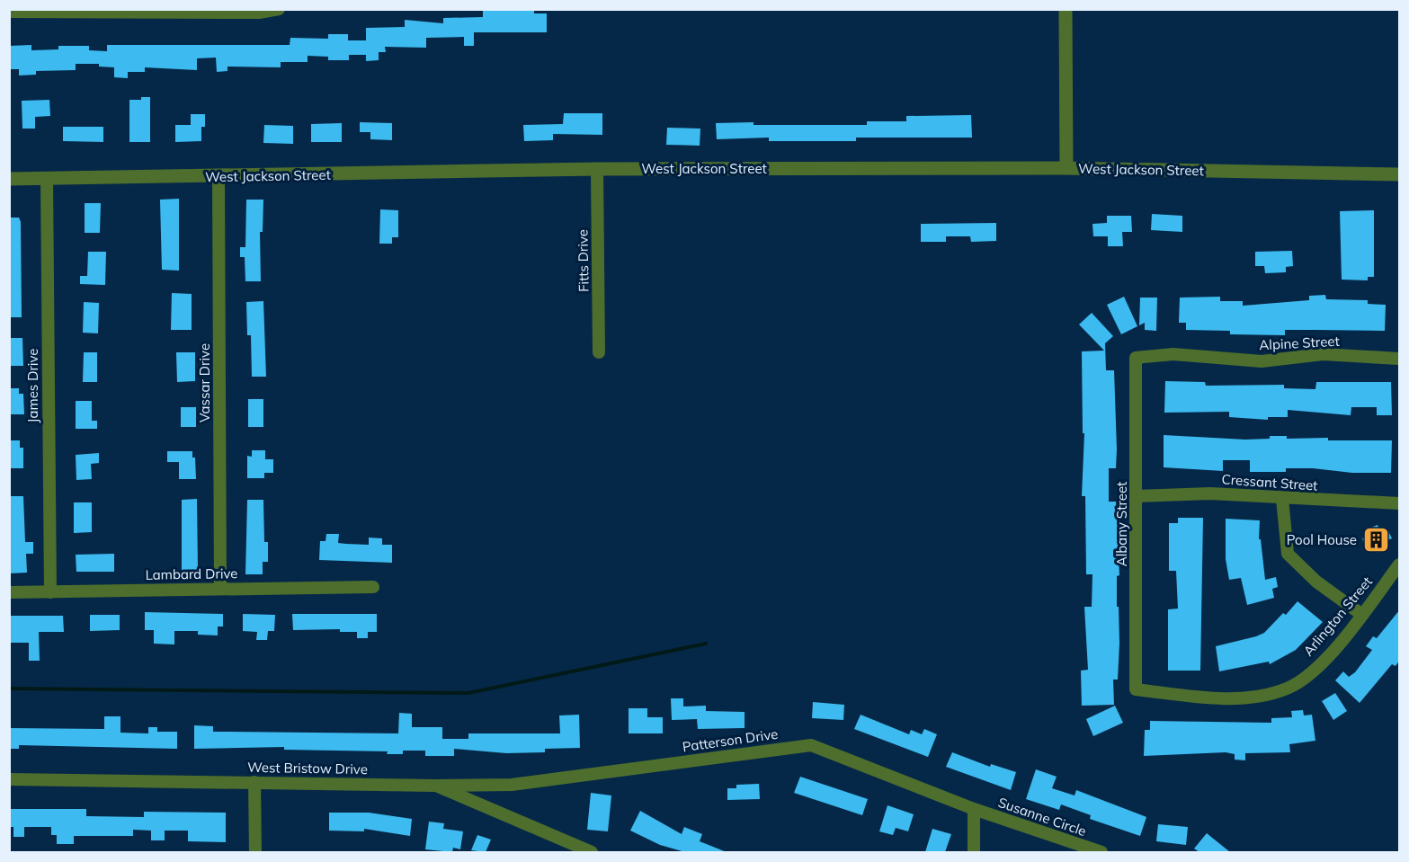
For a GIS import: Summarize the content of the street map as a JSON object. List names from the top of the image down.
{
  "streets": {
    "street": [
      "West Jackson Street",
      "Fitts Drive",
      "Alpine Street",
      "Vassar Drive",
      "James Drive",
      "Cressant Street",
      "Albany Street",
      "Lambard Drive",
      "Arlington Street",
      "Patterson Drive",
      "West Bristow Drive",
      "Susanne Circle"
    ]
  },
  "crossings": [
    ["West Jackson Street", "Fitts Drive"],
    ["West Jackson Street", "Vassar Drive"],
    ["West Jackson Street", "James Drive"],
    ["Alpine Street", "Albany Street"],
    ["Vassar Drive", "Lambard Drive"],
    ["James Drive", "Lambard Drive"],
    ["Cressant Street", "Albany Street"],
    ["Albany Street", "Arlington Street"],
    ["Patterson Drive", "West Bristow Drive"],
    ["Patterson Drive", "Susanne Circle"]
  ],
  "places": {
    "building": ["Pool House"]
  }
}
